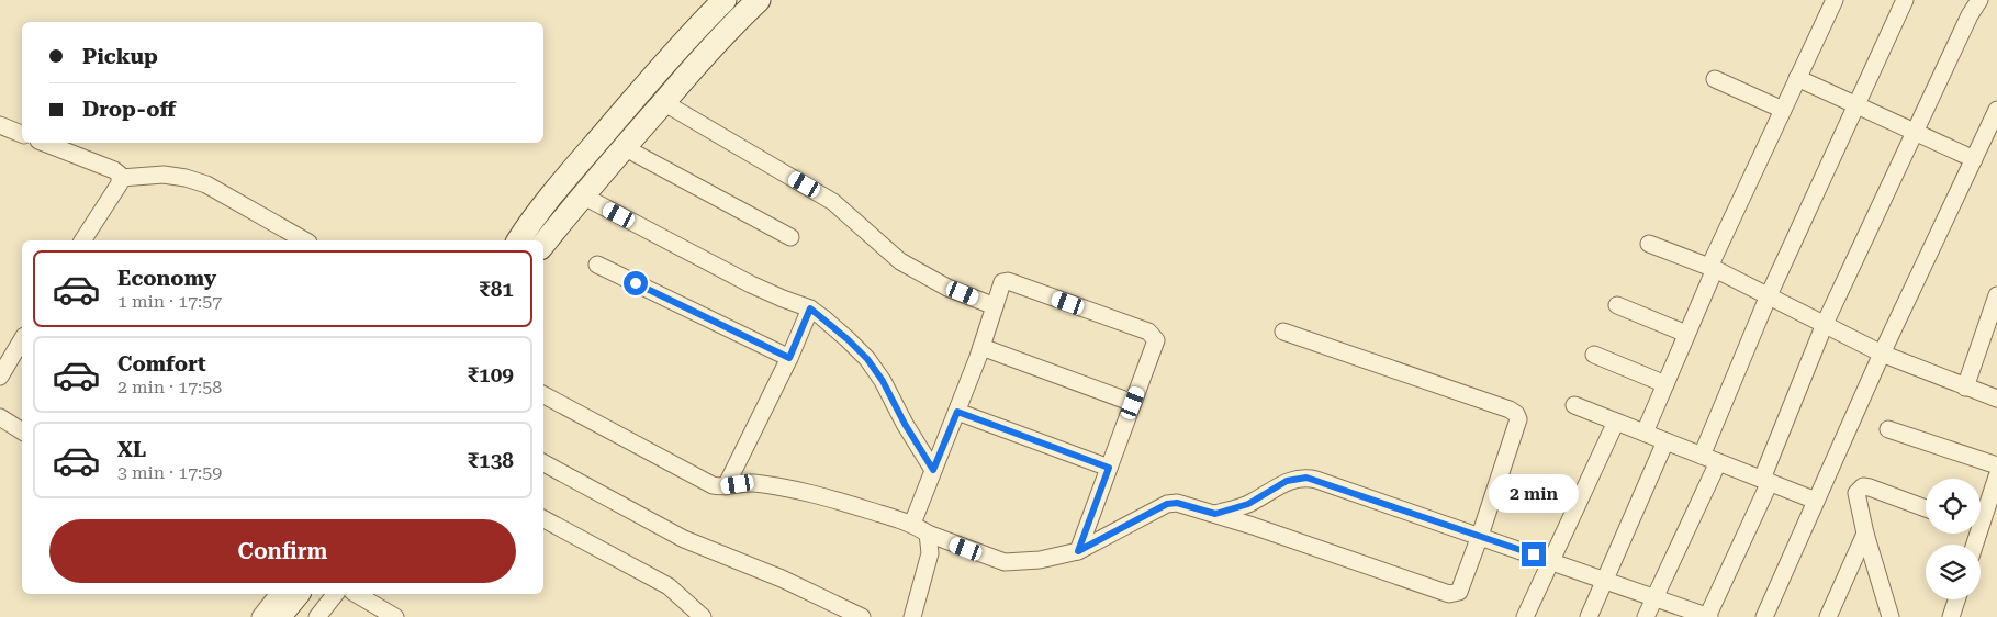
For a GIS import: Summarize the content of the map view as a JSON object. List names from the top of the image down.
{
  "page": {
    "banner": ["Pickup", "Drop-off"],
    "list": [
      {
        "name": "Economy",
        "note": "1 min · 17:57",
        "value": "₹81"
      },
      {
        "name": "Comfort",
        "note": "2 min · 17:58",
        "value": "₹109"
      },
      {
        "name": "XL",
        "note": "3 min · 17:59",
        "value": "₹138"
      }
    ],
    "bubble": "2 min",
    "buttons": "Confirm"
  }
}
